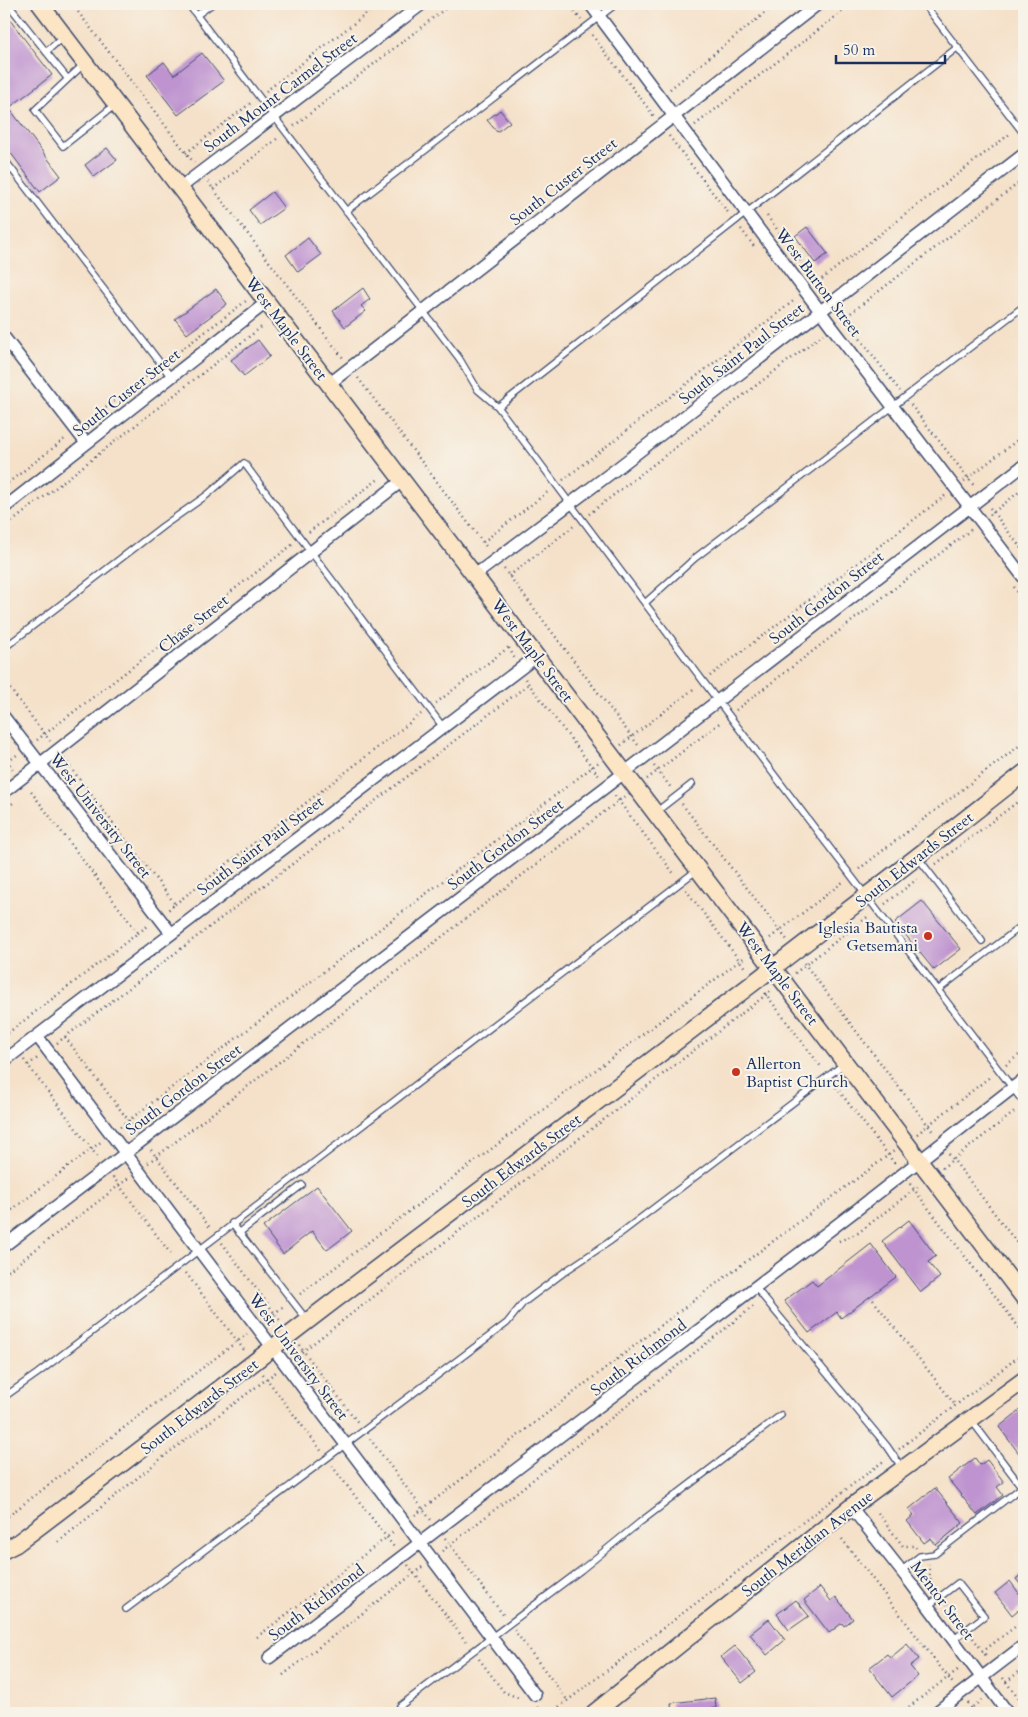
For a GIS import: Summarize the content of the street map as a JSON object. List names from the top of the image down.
{
  "streets": {
    "street": [
      "South Mount Carmel Street",
      "South Custer Street",
      "West Burton Street",
      "West Maple Street",
      "South Saint Paul Street",
      "South Gordon Street",
      "Chase Street",
      "West University Street",
      "South Edwards Street",
      "South Richmond",
      "South Meridian Avenue",
      "Mentor Street"
    ]
  },
  "crossings": [
    ["South Mount Carmel Street", "West Maple Street"],
    ["South Custer Street", "West Burton Street"],
    ["South Custer Street", "West Maple Street"],
    ["West Burton Street", "South Saint Paul Street"],
    ["West Burton Street", "South Gordon Street"],
    ["West Maple Street", "South Saint Paul Street"],
    ["West Maple Street", "South Gordon Street"],
    ["West Maple Street", "Chase Street"],
    ["West Maple Street", "South Edwards Street"],
    ["West Maple Street", "South Richmond"],
    ["South Saint Paul Street", "West University Street"],
    ["South Gordon Street", "West University Street"],
    ["Chase Street", "West University Street"],
    ["West University Street", "South Edwards Street"],
    ["West University Street", "South Richmond"],
    ["South Meridian Avenue", "Mentor Street"]
  ],
  "places": ["Iglesia Bautista Getsemani", "Allerton Baptist Church"],
  "scale_bar": "50 m"
}
